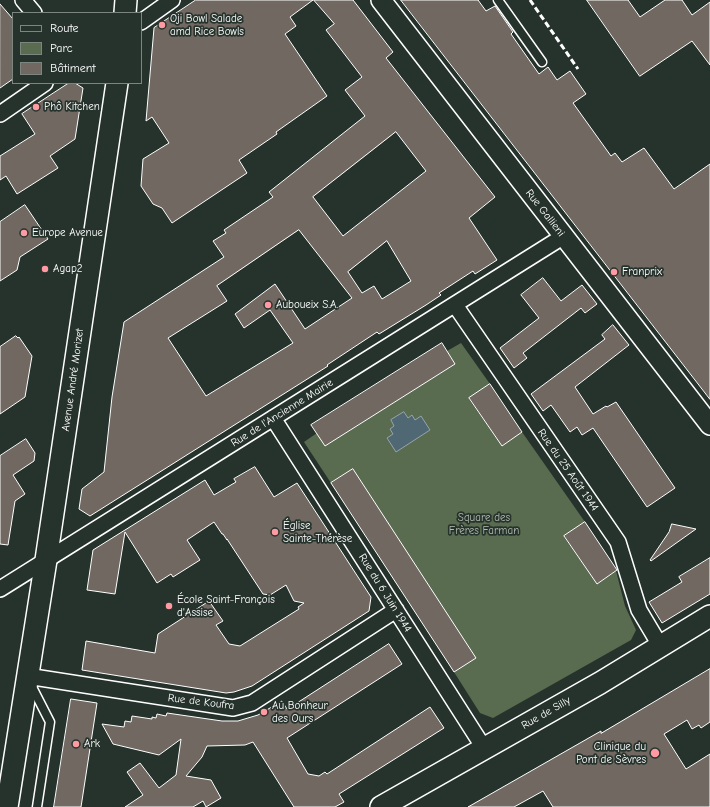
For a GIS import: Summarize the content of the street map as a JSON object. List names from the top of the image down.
{
  "streets": {
    "main road": ["Avenue André Morizet", "Rue de Silly"],
    "street": [
      "Rue Gallieni",
      "Rue de l'Ancienne Mairie",
      "Rue du 25 Août 1944",
      "Rue du 6 Juin 1944",
      "Rue de Koufra"
    ]
  },
  "crossings": [
    ["Rue Gallieni", "Rue de l'Ancienne Mairie"],
    ["Avenue André Morizet", "Rue de l'Ancienne Mairie"],
    ["Avenue André Morizet", "Rue de Koufra"],
    ["Rue de l'Ancienne Mairie", "Rue du 25 Août 1944"],
    ["Rue de l'Ancienne Mairie", "Rue du 6 Juin 1944"],
    ["Rue du 25 Août 1944", "Rue de Silly"],
    ["Rue du 6 Juin 1944", "Rue de Koufra"],
    ["Rue du 6 Juin 1944", "Rue de Silly"]
  ],
  "parks": ["Square des Frères Farman"],
  "places": [
    "Oji Bowl Salade amd Rice Bowls",
    "Phô Kitchen",
    "Europe Avenue",
    "Agap2",
    "Franprix",
    "Auboueix S.A.",
    "Église Sainte-Thérèse",
    "École Saint-François d'Assise",
    "Au Bonheur des Ours",
    "Ark",
    "Clinique du Pont de Sèvres"
  ],
  "legend": ["Route", "Parc", "Bâtiment"]
}
